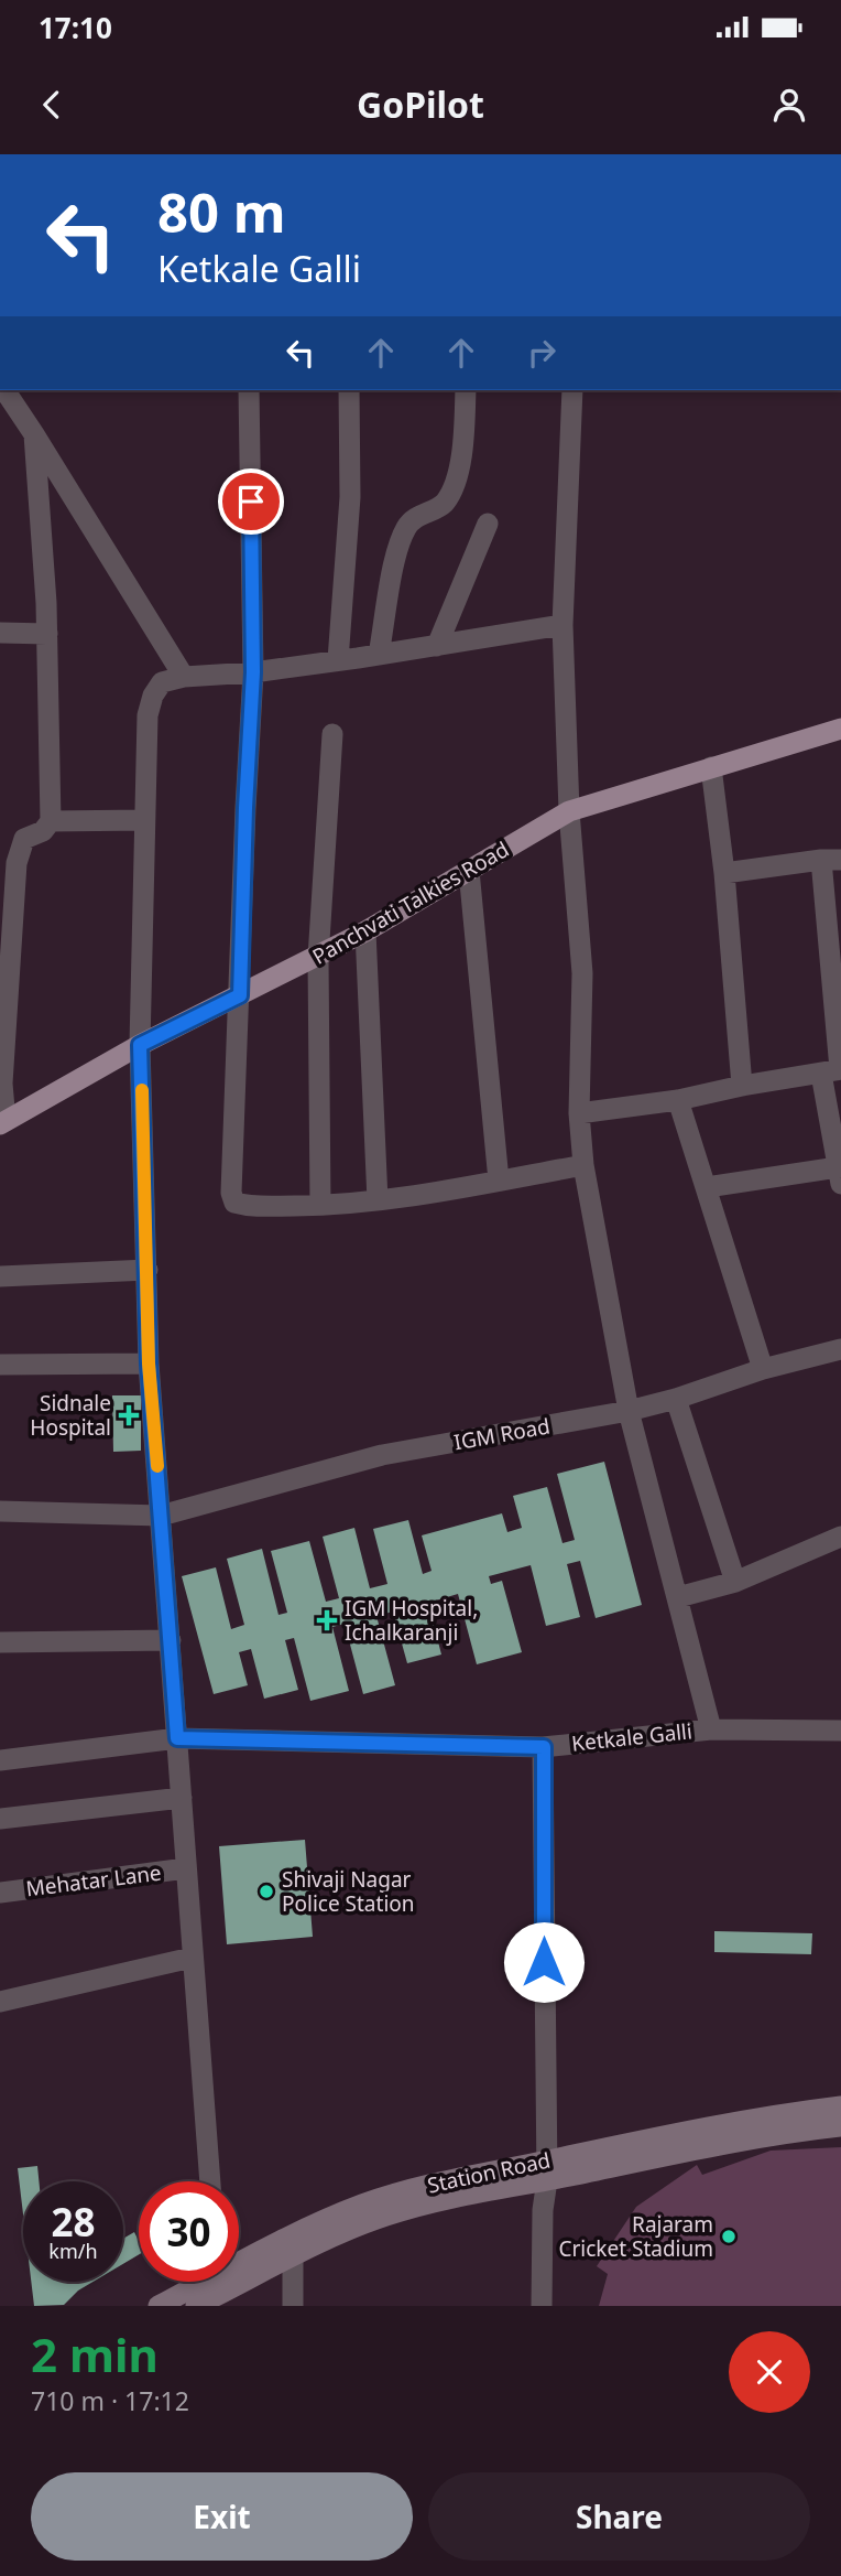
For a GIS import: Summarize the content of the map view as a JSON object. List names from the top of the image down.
{
  "streets": {
    "main road": ["Panchvati Talkies Road", "Station Road"],
    "street": ["IGM Road", "Ketkale Galli", "Mehatar Lane"]
  },
  "places": {
    "health": ["Sidnale Hospital", "IGM Hospital, Ichalkaranji"],
    "other": ["Shivaji Nagar Police Station", "Rajaram Cricket Stadium"]
  },
  "page": {
    "status": "17:10",
    "header": "GoPilot",
    "turn": ["80 m", "Ketkale Galli"],
    "speed": "28 km/h",
    "limit": "30",
    "heading": ["2 min", "710 m · 17:12"],
    "buttons": ["Exit", "Share"]
  }
}
